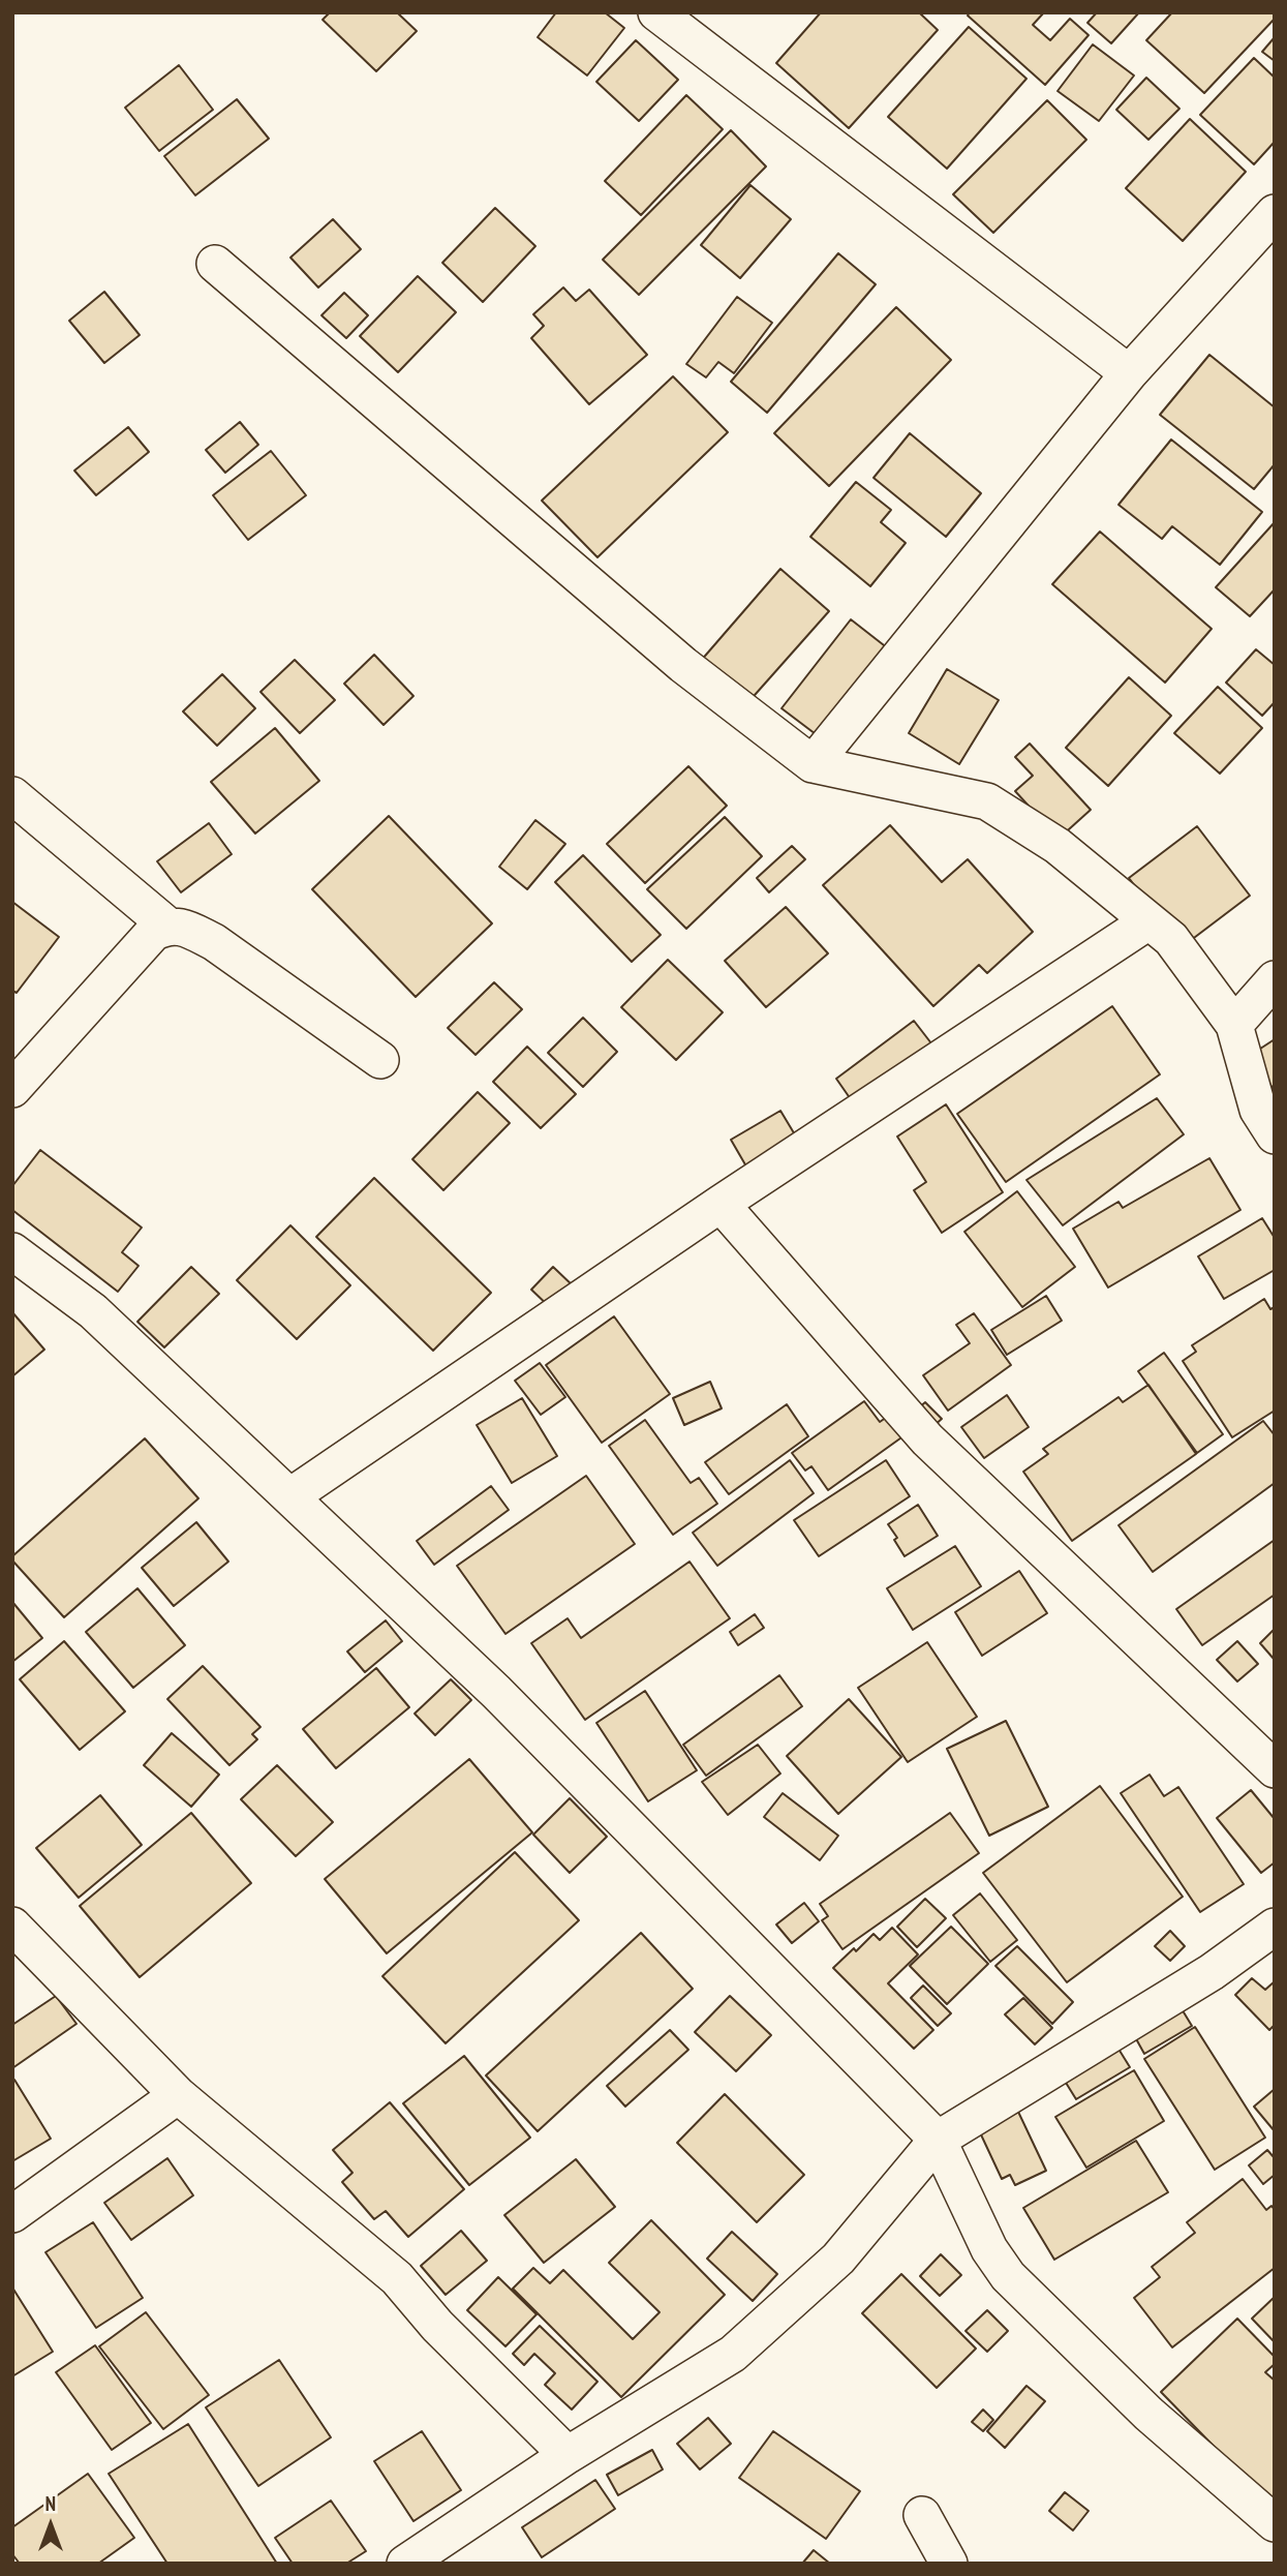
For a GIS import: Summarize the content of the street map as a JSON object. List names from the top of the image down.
{
  "north": "top"
}
